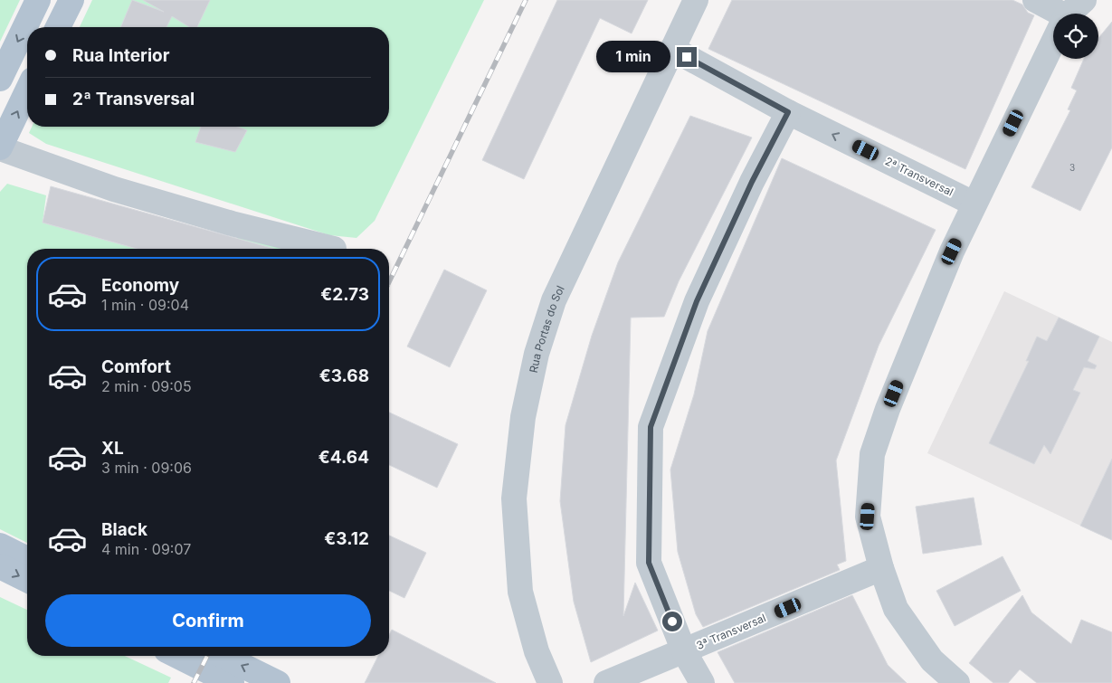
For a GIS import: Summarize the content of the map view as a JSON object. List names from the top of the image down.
{
  "streets": {
    "street": ["2ª Transversal", "Rua Portas do Sol", "3ª Transversal"]
  },
  "crossings": [
    ["2ª Transversal", "Rua Portas do Sol"]
  ],
  "one_way": ["2ª Transversal"],
  "house_numbers": ["3"],
  "page": {
    "banner": ["Rua Interior", "2ª Transversal"],
    "bubble": "1 min",
    "list": [
      {
        "name": "Economy",
        "note": "1 min · 09:04",
        "value": "€2.73"
      },
      {
        "name": "Comfort",
        "note": "2 min · 09:05",
        "value": "€3.68"
      },
      {
        "name": "XL",
        "note": "3 min · 09:06",
        "value": "€4.64"
      },
      {
        "name": "Black",
        "note": "4 min · 09:07",
        "value": "€3.12"
      }
    ],
    "buttons": "Confirm"
  }
}
